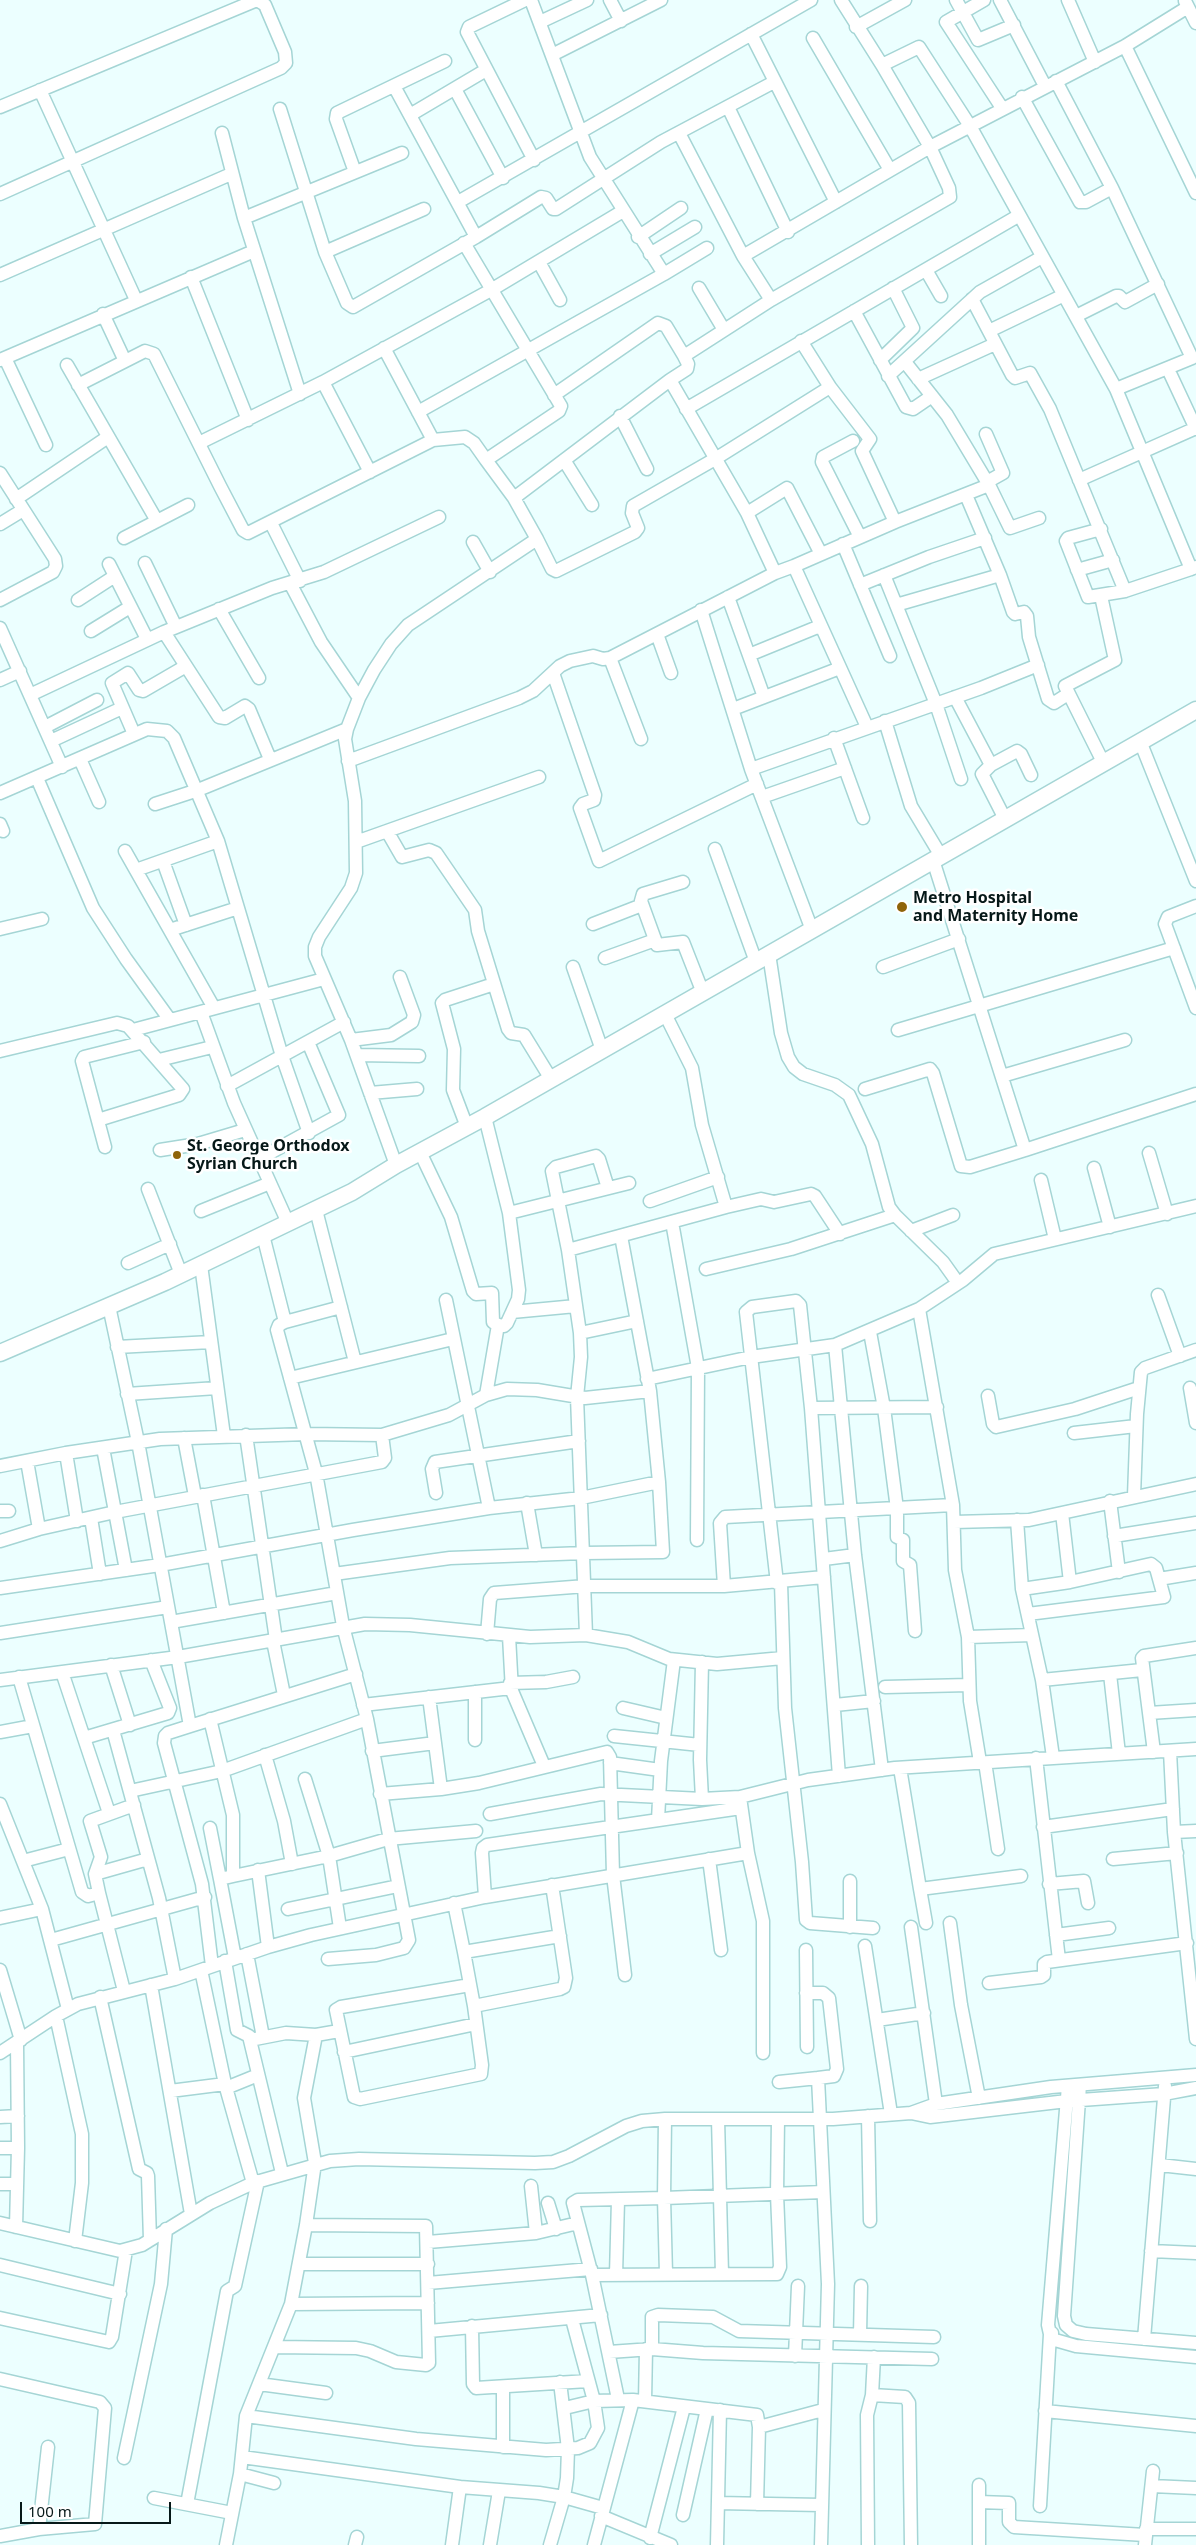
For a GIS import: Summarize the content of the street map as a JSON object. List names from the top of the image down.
{
  "places": ["Metro Hospital and Maternity Home", "St. George Orthodox Syrian Church"],
  "scale_bar": "100 m"
}
